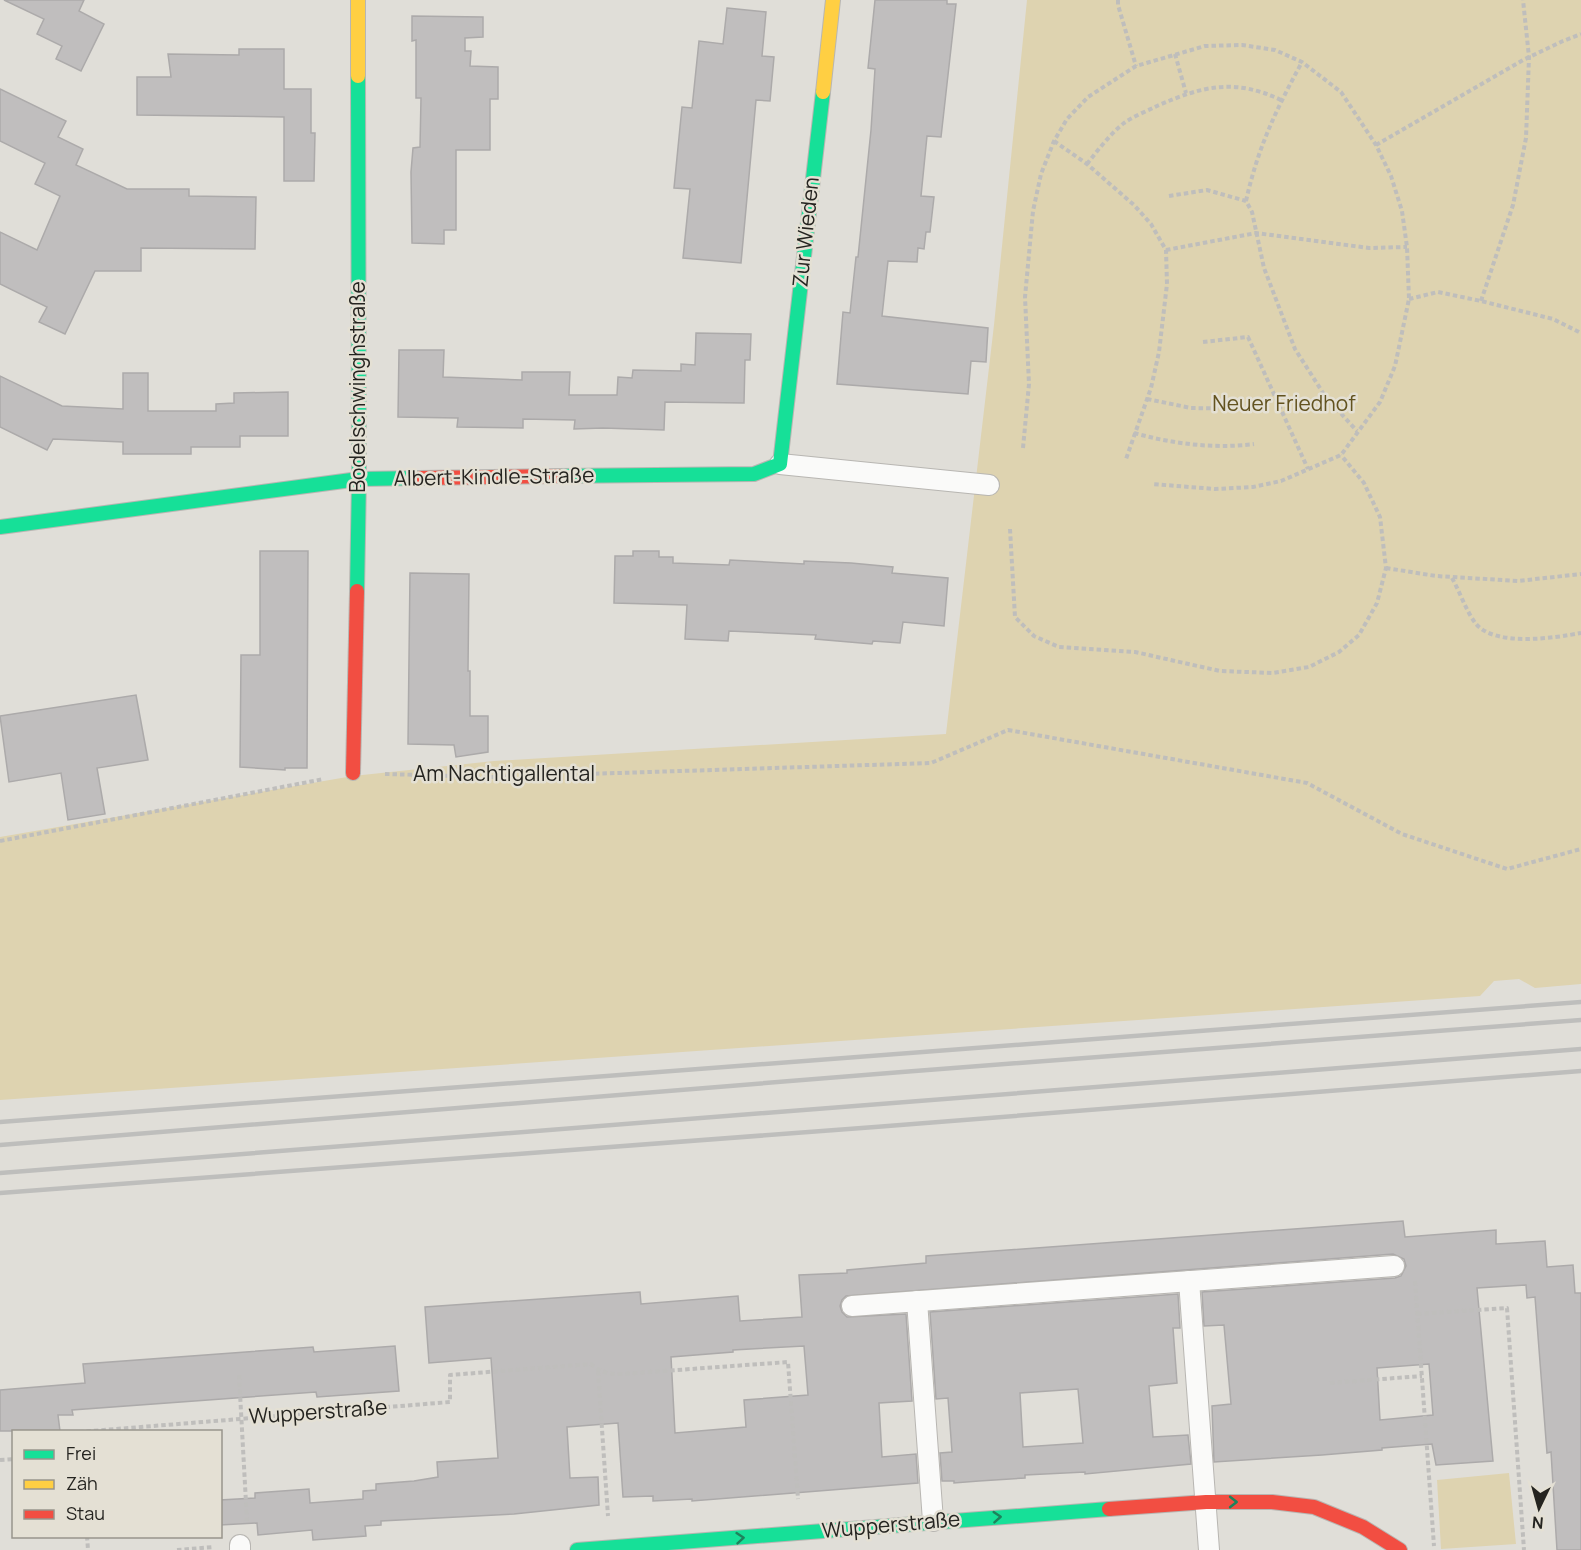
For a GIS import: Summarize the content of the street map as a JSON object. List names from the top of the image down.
{
  "streets": {
    "street": [
      "Zur Wieden",
      "Bodelschwinghstraße",
      "Albert-Kindle-Straße",
      "Wupperstraße"
    ],
    "path": ["Am Nachtigallental"]
  },
  "crossings": [
    ["Zur Wieden", "Albert-Kindle-Straße"],
    ["Bodelschwinghstraße", "Albert-Kindle-Straße"],
    ["Bodelschwinghstraße", "Am Nachtigallental"]
  ],
  "one_way": ["Wupperstraße"],
  "parks": ["Neuer Friedhof"],
  "legend": ["Frei", "Zäh", "Stau"],
  "north": "bottom"
}
